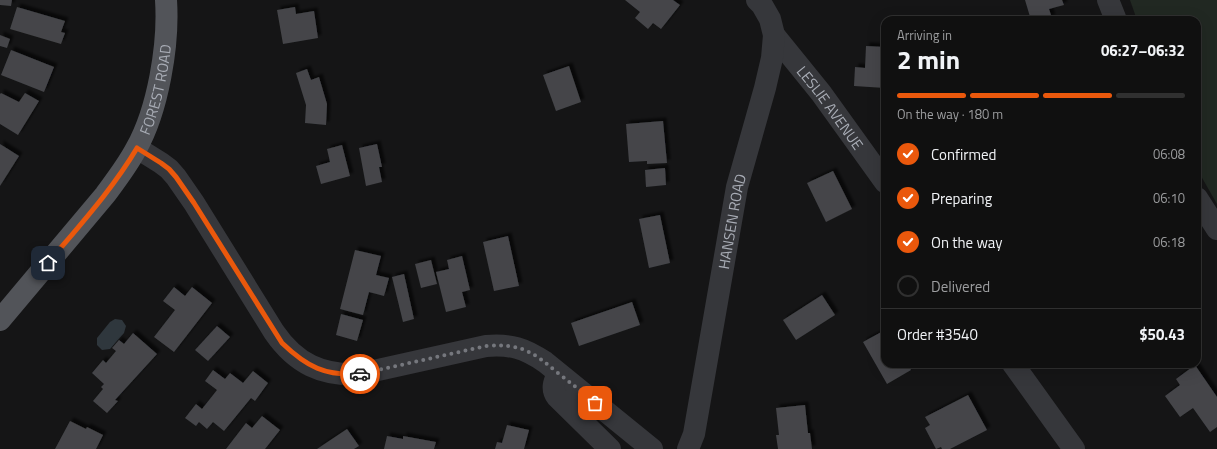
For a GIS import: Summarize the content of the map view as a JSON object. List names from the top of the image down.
{
  "streets": {
    "main road": ["FOREST ROAD"],
    "street": ["LESLIE AVENUE", "HANSEN ROAD"]
  },
  "crossings": [
    ["LESLIE AVENUE", "HANSEN ROAD"]
  ],
  "page": {
    "heading": ["2 min", "Arriving in", "06:27–06:32"],
    "panel": ["Order #3540", "$50.43"],
    "bar": "On the way · 180 m",
    "list": [
      ["Confirmed", "06:08"],
      ["Preparing", "06:10"],
      ["On the way", "06:18"],
      "Delivered"
    ]
  }
}
